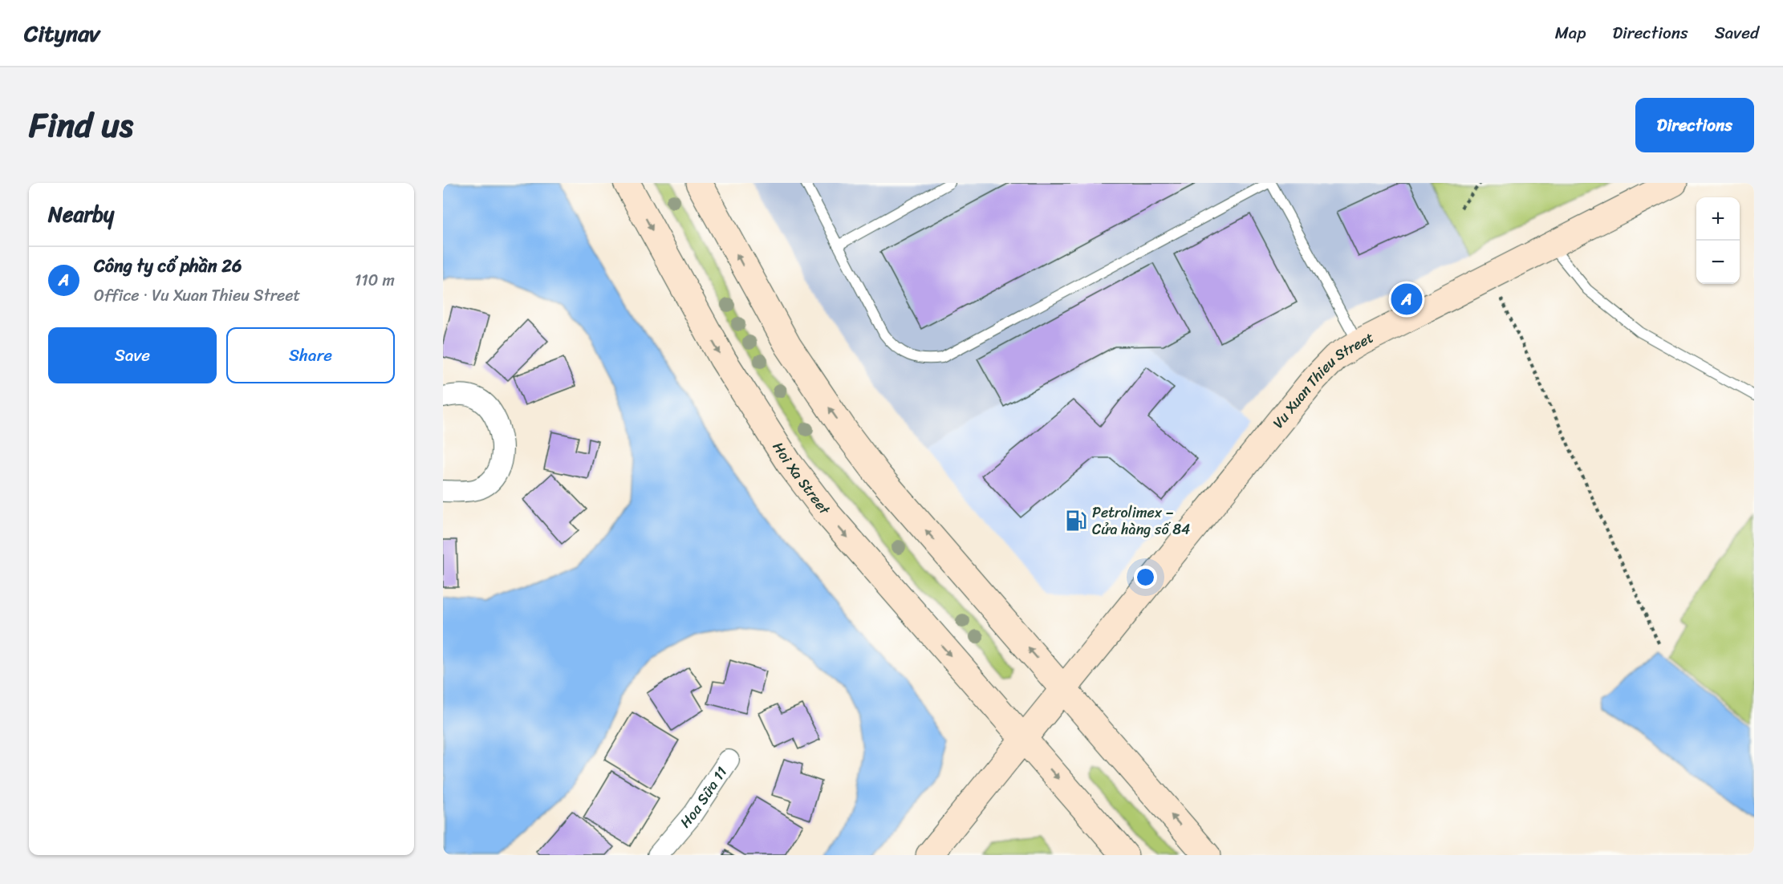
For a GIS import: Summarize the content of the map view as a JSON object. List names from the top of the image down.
{
  "streets": {
    "main road": ["Vu Xuan Thieu Street", "Hoi Xa Street"],
    "street": ["Hoa Sữa 11"]
  },
  "crossings": [
    ["Vu Xuan Thieu Street", "Hoi Xa Street"]
  ],
  "places": {
    "fuel station": ["Petrolimex – Cửa hàng số 84"]
  },
  "page": {
    "header": "Citynav",
    "nav": ["Map", "Directions", "Saved"],
    "title": "Find us",
    "buttons": [
      "Directions",
      ["Save", "Share"]
    ],
    "heading": "Nearby",
    "map_buttons": ["+", "−"],
    "list": [
      {
        "mark": "A",
        "name": "Công ty cổ phần 26",
        "note": "Office · Vu Xuan Thieu Street",
        "value": "110 m"
      }
    ],
    "pins": "A"
  }
}
